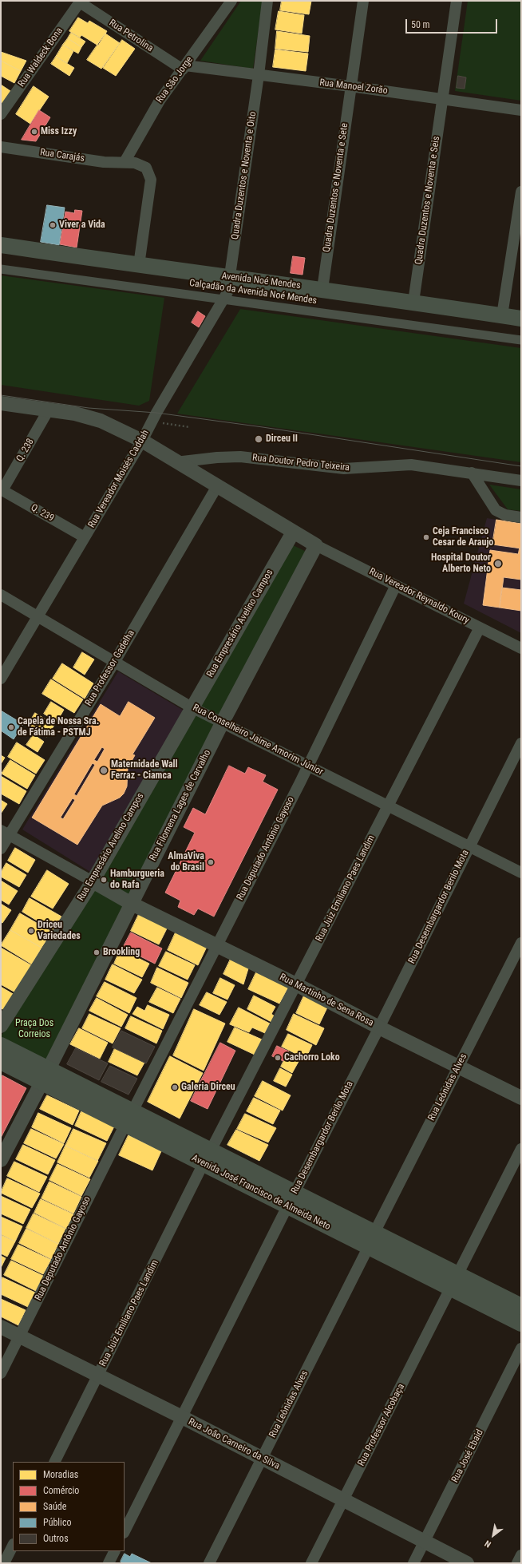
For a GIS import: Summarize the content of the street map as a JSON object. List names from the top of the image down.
{
  "streets": {
    "main road": ["Avenida Noé Mendes", "Avenida José Francisco de Almeida Neto"],
    "street": [
      "Rua Petrolina",
      "Rua Waldeck Bona",
      "Rua São Jorge",
      "Rua Manoel Zorão",
      "Rua Carajás",
      "Quadra Duzentos e Noventa e Oito",
      "Quadra Duzentos e Noventa e Sete",
      "Quadra Duzentos e Noventa e Seis",
      "Calçadão da Avenida Noé Mendes",
      "Q. 238",
      "Rua Doutor Pedro Teixeira",
      "Rua Vereador Moisés Caddah",
      "Q. 239",
      "Rua Vereador Reynaldo Koury",
      "Rua Empresário Avelino Campos",
      "Rua Professor Gadelha",
      "Rua Conselheiro Jaime Amorim Júnior",
      "Rua Filomena Lages de Carvalho",
      "Rua Deputado Antônio Gayoso",
      "Rua Juiz Emiliano Paes Landim",
      "Rua Desembargardor Berilo Mota",
      "Rua Martinho de Sena Rosa",
      "Rua Leônidas Alves",
      "Rua Professor Alcobaça",
      "Rua João Carneiro da Silva",
      "Rua José Ebaid"
    ]
  },
  "crossings": [
    ["Rua Petrolina", "Rua Waldeck Bona"],
    ["Rua Petrolina", "Rua São Jorge"],
    ["Rua Petrolina", "Rua Manoel Zorão"],
    ["Rua São Jorge", "Rua Manoel Zorão"],
    ["Rua São Jorge", "Rua Carajás"],
    ["Rua Manoel Zorão", "Quadra Duzentos e Noventa e Oito"],
    ["Rua Manoel Zorão", "Quadra Duzentos e Noventa e Sete"],
    ["Rua Manoel Zorão", "Quadra Duzentos e Noventa e Seis"],
    ["Rua Carajás", "Avenida Noé Mendes"],
    ["Quadra Duzentos e Noventa e Oito", "Avenida Noé Mendes"],
    ["Quadra Duzentos e Noventa e Oito", "Rua Vereador Moisés Caddah"],
    ["Quadra Duzentos e Noventa e Sete", "Avenida Noé Mendes"],
    ["Quadra Duzentos e Noventa e Seis", "Avenida Noé Mendes"],
    ["Avenida Noé Mendes", "Rua Vereador Moisés Caddah"],
    ["Calçadão da Avenida Noé Mendes", "Rua Vereador Moisés Caddah"],
    ["Q. 238", "Q. 239"],
    ["Rua Vereador Moisés Caddah", "Q. 239"],
    ["Rua Vereador Moisés Caddah", "Rua Conselheiro Jaime Amorim Júnior"],
    ["Rua Vereador Reynaldo Koury", "Rua Filomena Lages de Carvalho"],
    ["Rua Vereador Reynaldo Koury", "Rua Deputado Antônio Gayoso"],
    ["Rua Vereador Reynaldo Koury", "Rua Juiz Emiliano Paes Landim"],
    ["Rua Empresário Avelino Campos", "Rua Conselheiro Jaime Amorim Júnior"],
    ["Rua Empresário Avelino Campos", "Rua Martinho de Sena Rosa"],
    ["Rua Professor Gadelha", "Rua Conselheiro Jaime Amorim Júnior"],
    ["Rua Conselheiro Jaime Amorim Júnior", "Rua Filomena Lages de Carvalho"],
    ["Rua Conselheiro Jaime Amorim Júnior", "Rua Deputado Antônio Gayoso"],
    ["Rua Conselheiro Jaime Amorim Júnior", "Rua Juiz Emiliano Paes Landim"],
    ["Rua Conselheiro Jaime Amorim Júnior", "Rua Desembargardor Berilo Mota"],
    ["Rua Filomena Lages de Carvalho", "Rua Martinho de Sena Rosa"],
    ["Rua Filomena Lages de Carvalho", "Avenida José Francisco de Almeida Neto"],
    ["Rua Deputado Antônio Gayoso", "Rua Martinho de Sena Rosa"],
    ["Rua Deputado Antônio Gayoso", "Avenida José Francisco de Almeida Neto"],
    ["Rua Deputado Antônio Gayoso", "Rua João Carneiro da Silva"],
    ["Rua Juiz Emiliano Paes Landim", "Rua Martinho de Sena Rosa"],
    ["Rua Juiz Emiliano Paes Landim", "Avenida José Francisco de Almeida Neto"],
    ["Rua Juiz Emiliano Paes Landim", "Rua João Carneiro da Silva"],
    ["Rua Desembargardor Berilo Mota", "Rua Martinho de Sena Rosa"],
    ["Rua Desembargardor Berilo Mota", "Avenida José Francisco de Almeida Neto"],
    ["Rua Desembargardor Berilo Mota", "Rua João Carneiro da Silva"],
    ["Rua Martinho de Sena Rosa", "Rua Leônidas Alves"],
    ["Rua Leônidas Alves", "Avenida José Francisco de Almeida Neto"],
    ["Rua Leônidas Alves", "Rua João Carneiro da Silva"],
    ["Avenida José Francisco de Almeida Neto", "Rua Professor Alcobaça"],
    ["Rua Professor Alcobaça", "Rua João Carneiro da Silva"],
    ["Rua João Carneiro da Silva", "Rua José Ebaid"]
  ],
  "parks": ["Praça Dos Correios"],
  "places": [
    "Miss Izzy",
    "Viver a Vida",
    "Dirceu II",
    "Ceja Francisco Cesar de Araujo",
    "Hospital Doutor Alberto Neto",
    "Capela de Nossa Sra. de Fátima - PSTMJ",
    "Maternidade Wall Ferraz - Ciamca",
    "AlmaViva do Brasil",
    "Hamburgueria do Rafa",
    "Driceu Variedades",
    "Brookling",
    "Cachorro Loko",
    "Galeria Dirceu"
  ],
  "legend": [
    "Moradias",
    "Comércio",
    "Saúde",
    "Público",
    "Outros"
  ],
  "scale_bar": "50 m",
  "north": "bottom left"
}
